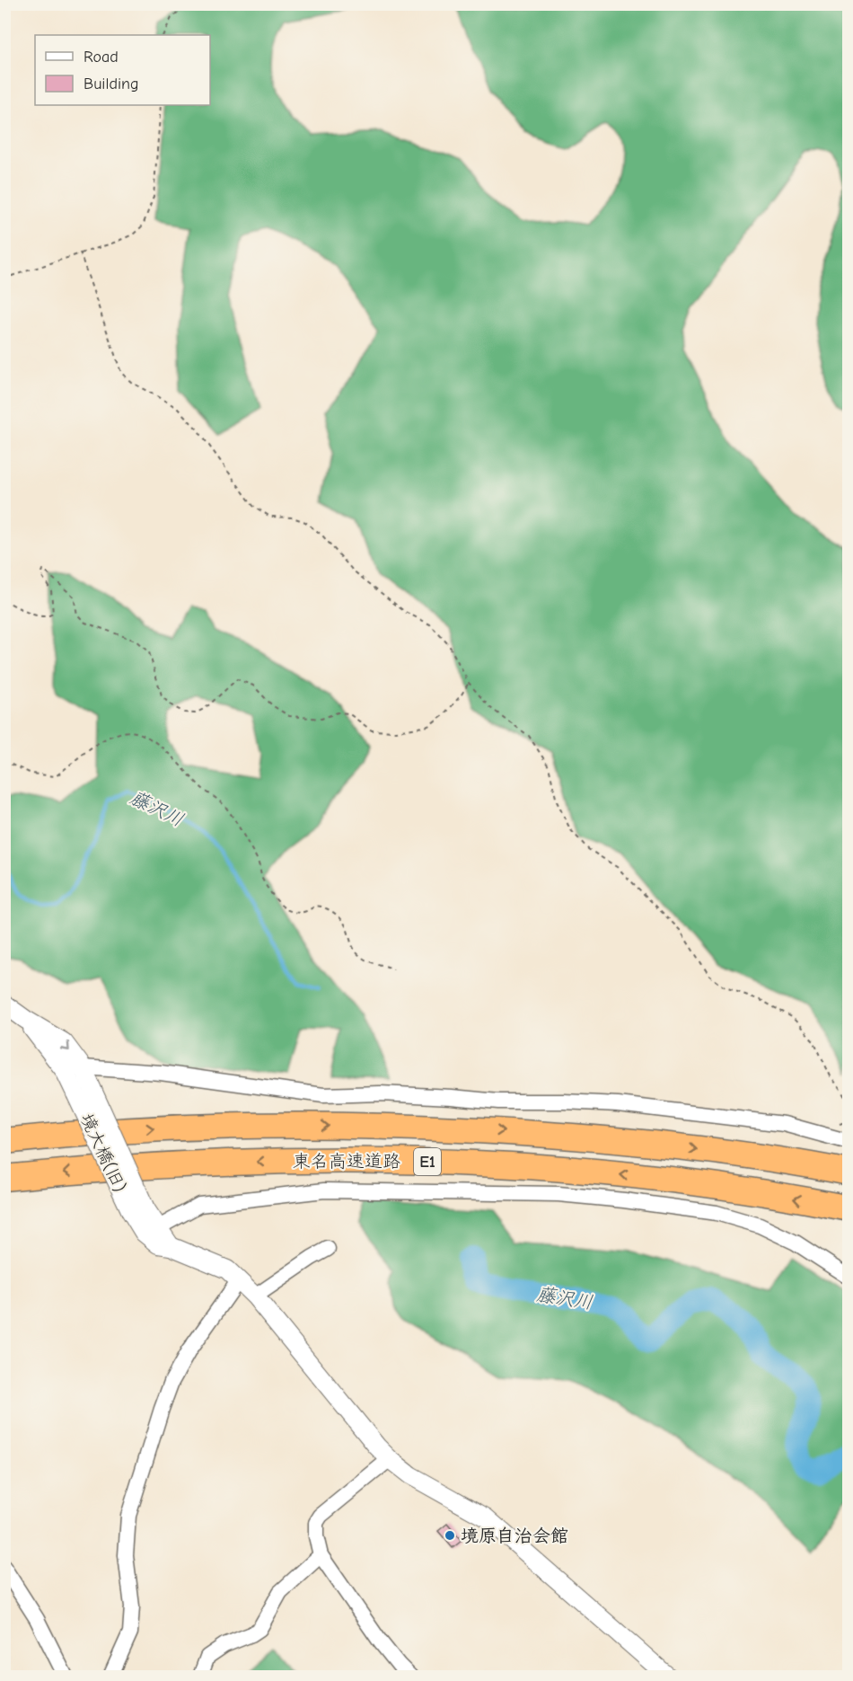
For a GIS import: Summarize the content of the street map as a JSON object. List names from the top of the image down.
{
  "streets": {
    "highway": ["東名高速道路", "E1"]
  },
  "water": ["藤沢川"],
  "places": ["境原自治会館"],
  "legend": ["Road", "Building"]
}
